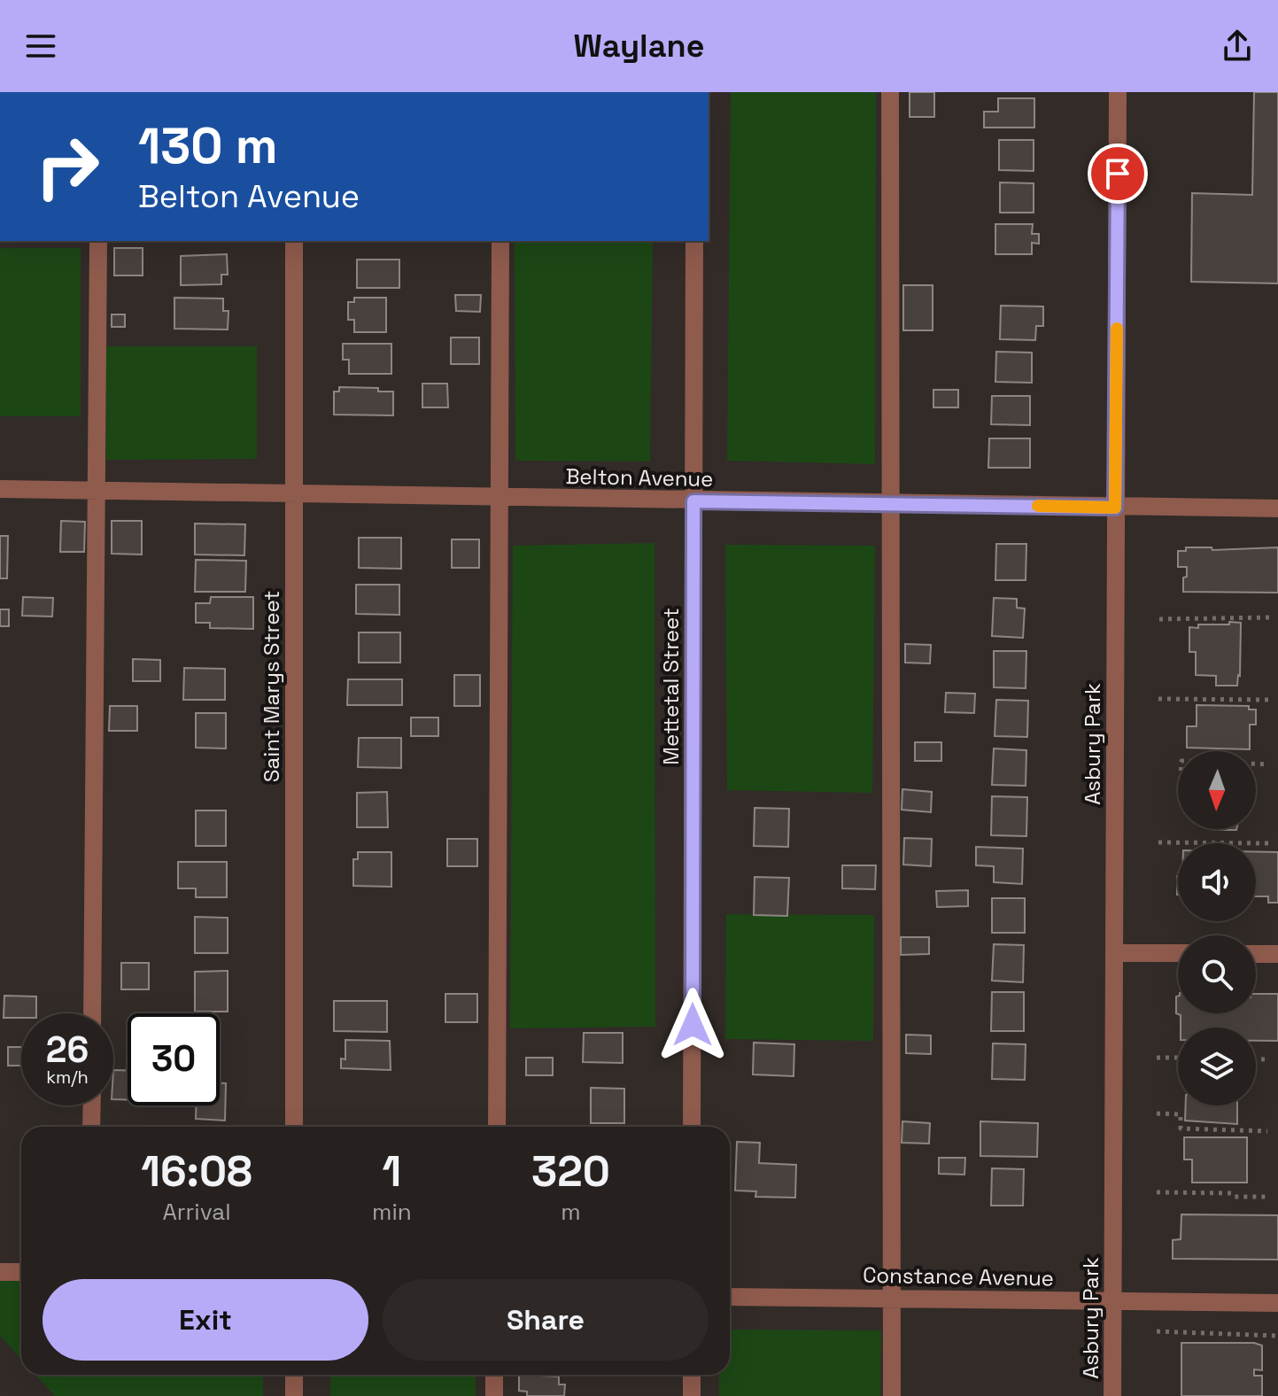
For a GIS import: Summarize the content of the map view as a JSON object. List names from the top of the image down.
{
  "streets": {
    "street": [
      "Belton Avenue",
      "Saint Marys Street",
      "Mettetal Street",
      "Asbury Park",
      "Constance Avenue"
    ]
  },
  "crossings": [
    ["Belton Avenue", "Saint Marys Street"],
    ["Belton Avenue", "Mettetal Street"],
    ["Belton Avenue", "Asbury Park"],
    ["Asbury Park", "Constance Avenue"]
  ],
  "north": "bottom",
  "page": {
    "header": "Waylane",
    "turn": ["130 m", "Belton Avenue"],
    "speed": "26 km/h",
    "limit": "30",
    "eta": [
      "16:08",
      "Arrival",
      "1",
      "min",
      "320",
      "m"
    ],
    "buttons": ["Exit", "Share"]
  }
}
